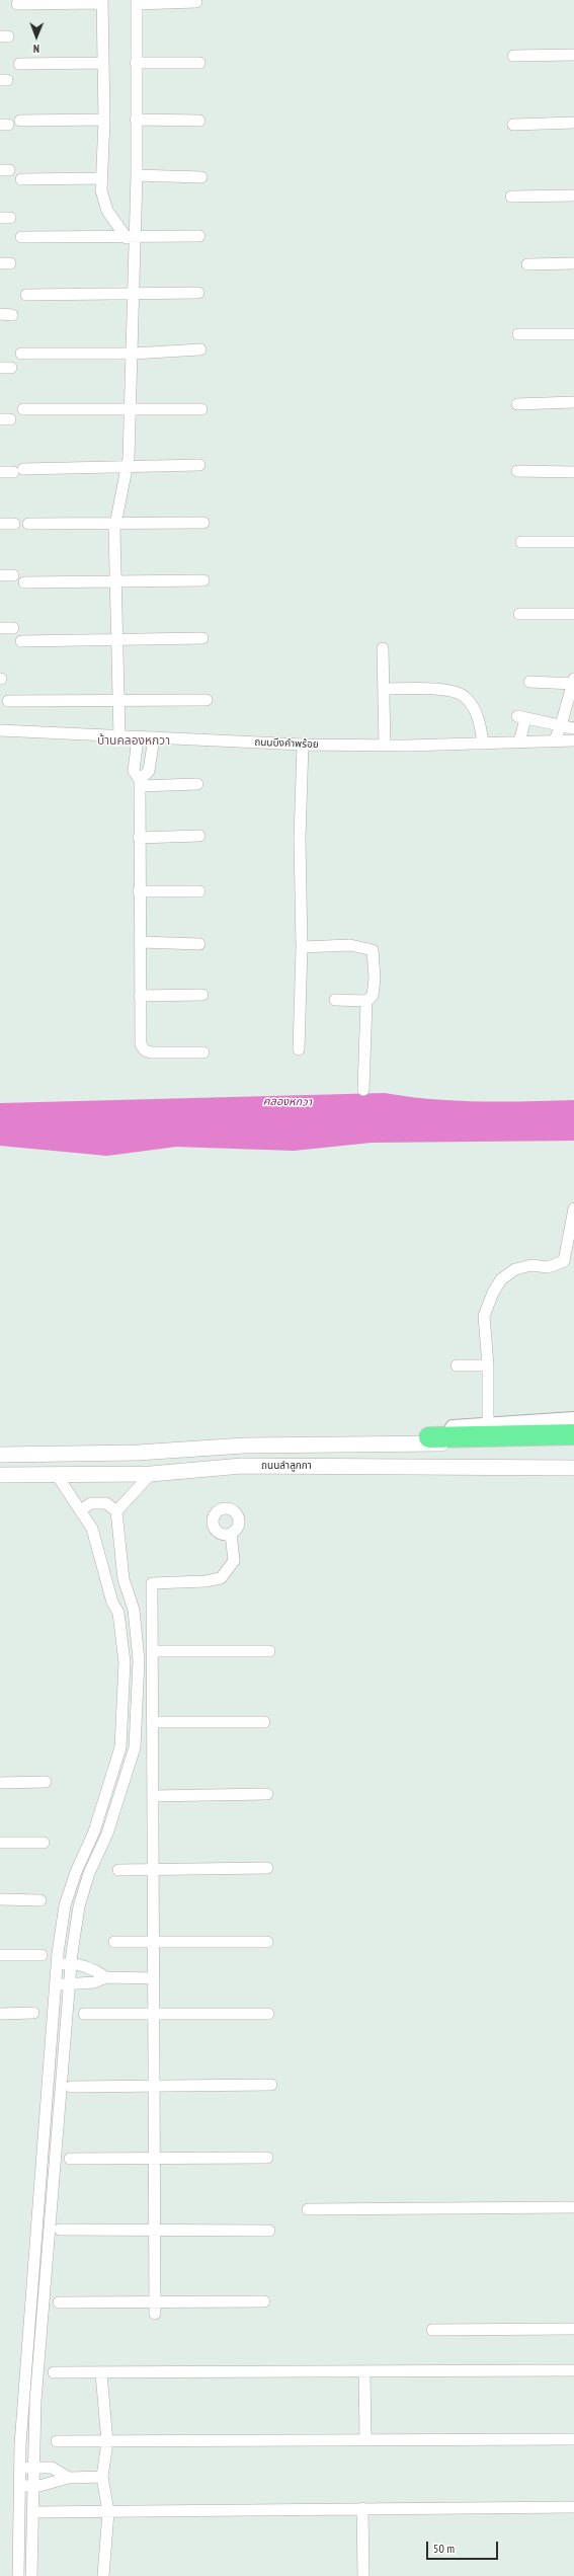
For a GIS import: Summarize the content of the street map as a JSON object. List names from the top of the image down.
{
  "streets": {
    "main road": ["ถนนลำลูกกา"],
    "street": ["ถนนบึงคำพร้อย"]
  },
  "districts": ["บ้านคลองหกวา"],
  "water": ["คลองหกวา"],
  "scale_bar": "50 m",
  "north": "bottom"
}
